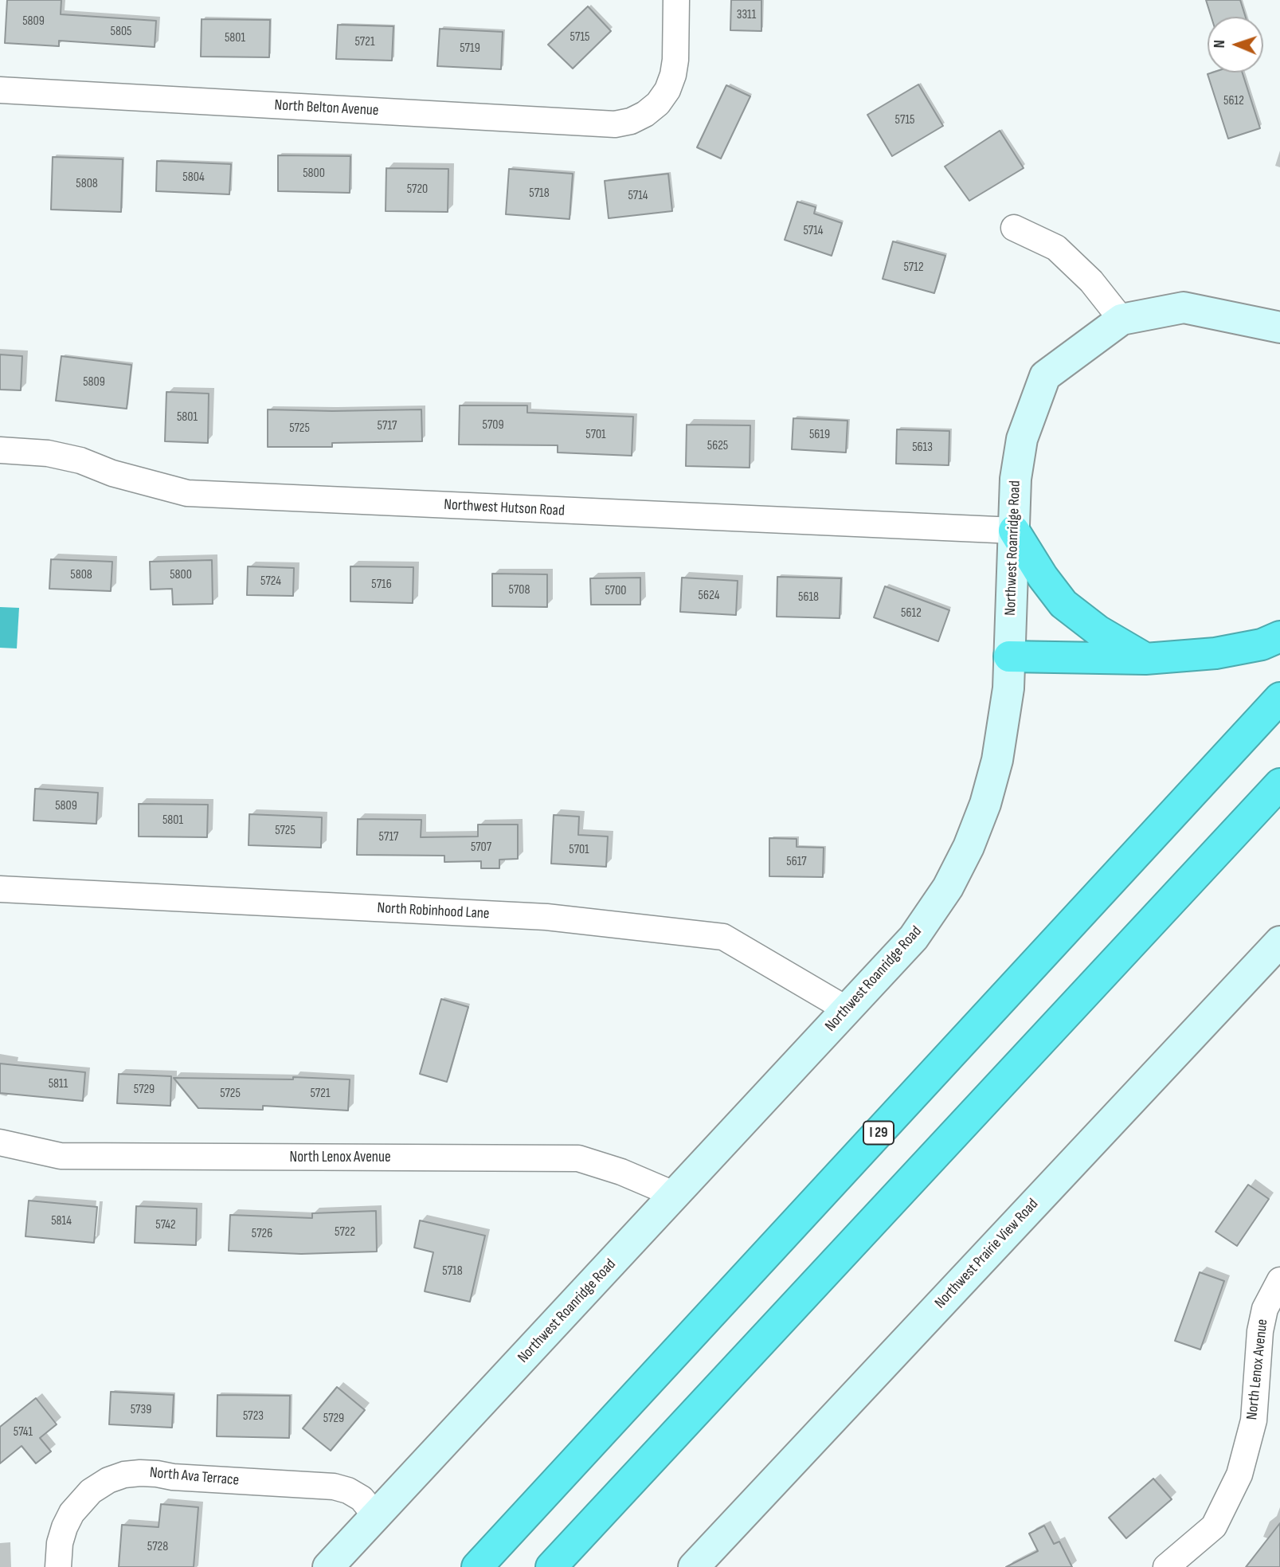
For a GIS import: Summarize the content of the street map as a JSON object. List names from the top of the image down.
{
  "streets": {
    "highway": ["I 29"],
    "street": [
      "North Belton Avenue",
      "Northwest Hutson Road",
      "Northwest Roanridge Road",
      "North Robinhood Lane",
      "North Lenox Avenue",
      "Northwest Prairie View Road",
      "North Ava Terrace"
    ]
  },
  "crossings": [
    ["Northwest Hutson Road", "Northwest Roanridge Road"],
    ["Northwest Roanridge Road", "North Robinhood Lane"],
    ["Northwest Roanridge Road", "North Lenox Avenue"],
    ["Northwest Roanridge Road", "North Ava Terrace"]
  ],
  "house_numbers": [
    "3311",
    "5809",
    "5805",
    "5715",
    "5801",
    "5721",
    "5719",
    "5612",
    "5715",
    "5800",
    "5804",
    "5808",
    "5720",
    "5718",
    "5714",
    "5714",
    "5712",
    "5809",
    "5801",
    "5709",
    "5717",
    "5725",
    "5701",
    "5619",
    "5625",
    "5613",
    "5808",
    "5800",
    "5724",
    "5716",
    "5708",
    "5700",
    "5624",
    "5618",
    "5612",
    "5809",
    "5801",
    "5725",
    "5717",
    "5707",
    "5701",
    "5617",
    "5811",
    "5729",
    "5725",
    "5721",
    "5814",
    "5742",
    "5722",
    "5726",
    "5718",
    "5739",
    "5723",
    "5729",
    "5741",
    "5728"
  ],
  "north": "left"
}
